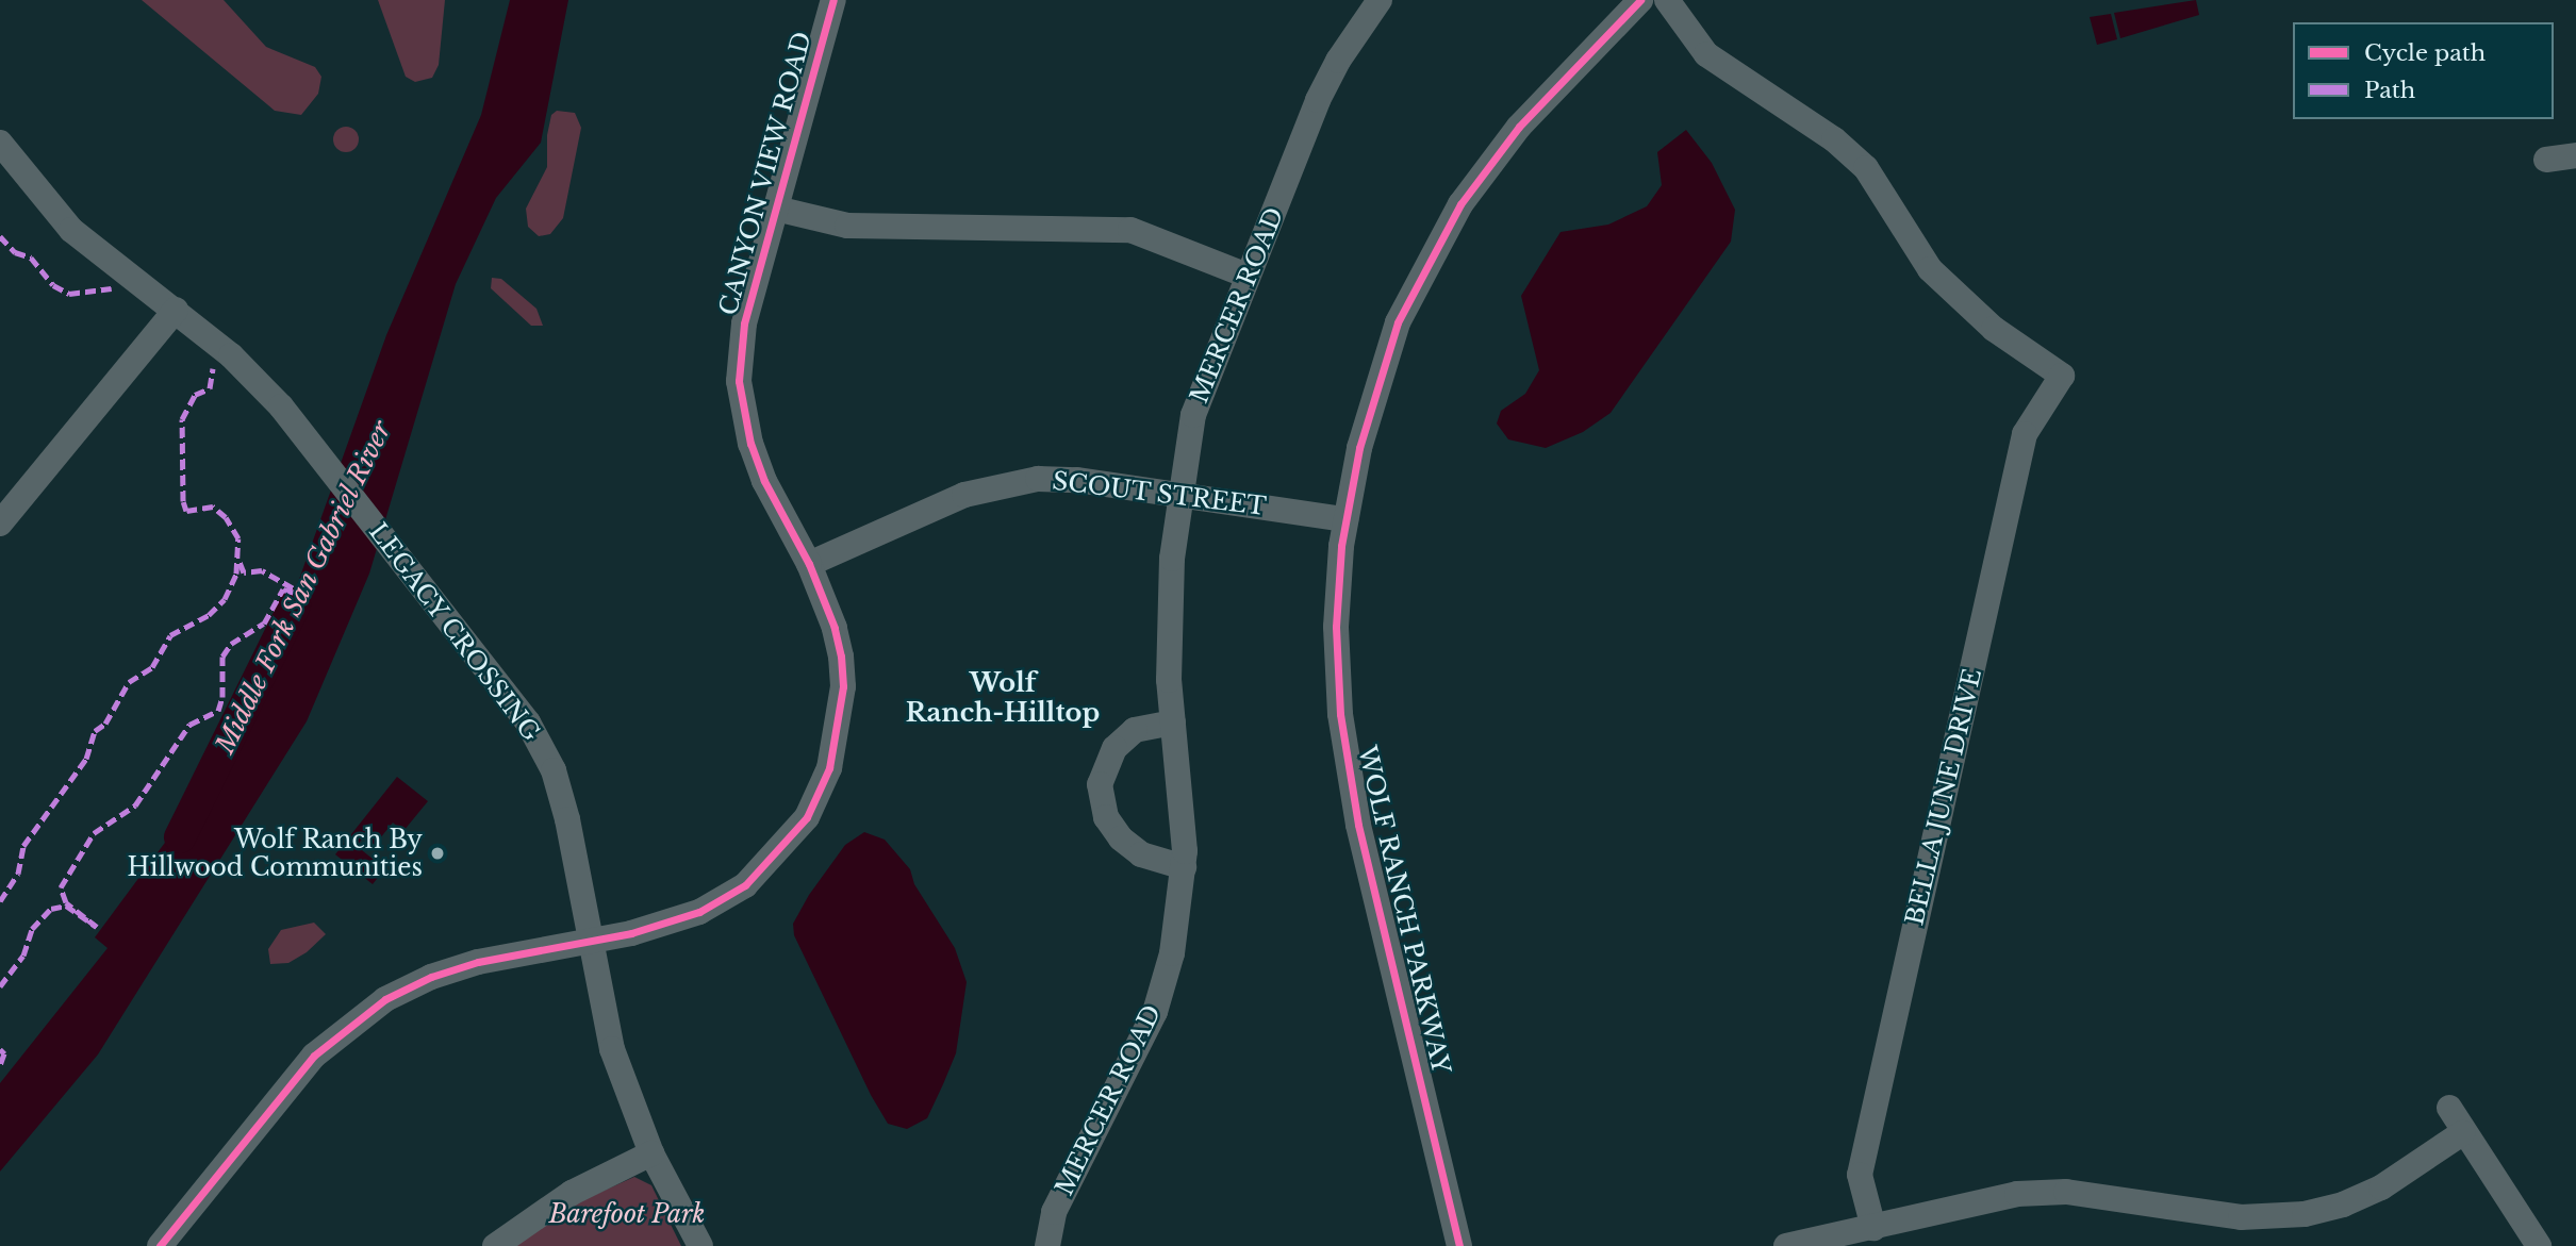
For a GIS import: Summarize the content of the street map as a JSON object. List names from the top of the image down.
{
  "streets": {
    "street": [
      "CANYON VIEW ROAD",
      "MERCER ROAD",
      "SCOUT STREET",
      "LEGACY CROSSING",
      "BELLA JUNE DRIVE",
      "WOLF RANCH PARKWAY"
    ]
  },
  "crossings": [
    ["CANYON VIEW ROAD", "SCOUT STREET"],
    ["CANYON VIEW ROAD", "LEGACY CROSSING"],
    ["MERCER ROAD", "SCOUT STREET"],
    ["SCOUT STREET", "WOLF RANCH PARKWAY"]
  ],
  "districts": ["Wolf Ranch-Hilltop"],
  "water": ["Middle Fork San Gabriel River"],
  "parks": ["Barefoot Park"],
  "places": ["Wolf Ranch By Hillwood Communities"],
  "legend": ["Cycle path", "Path"]
}
